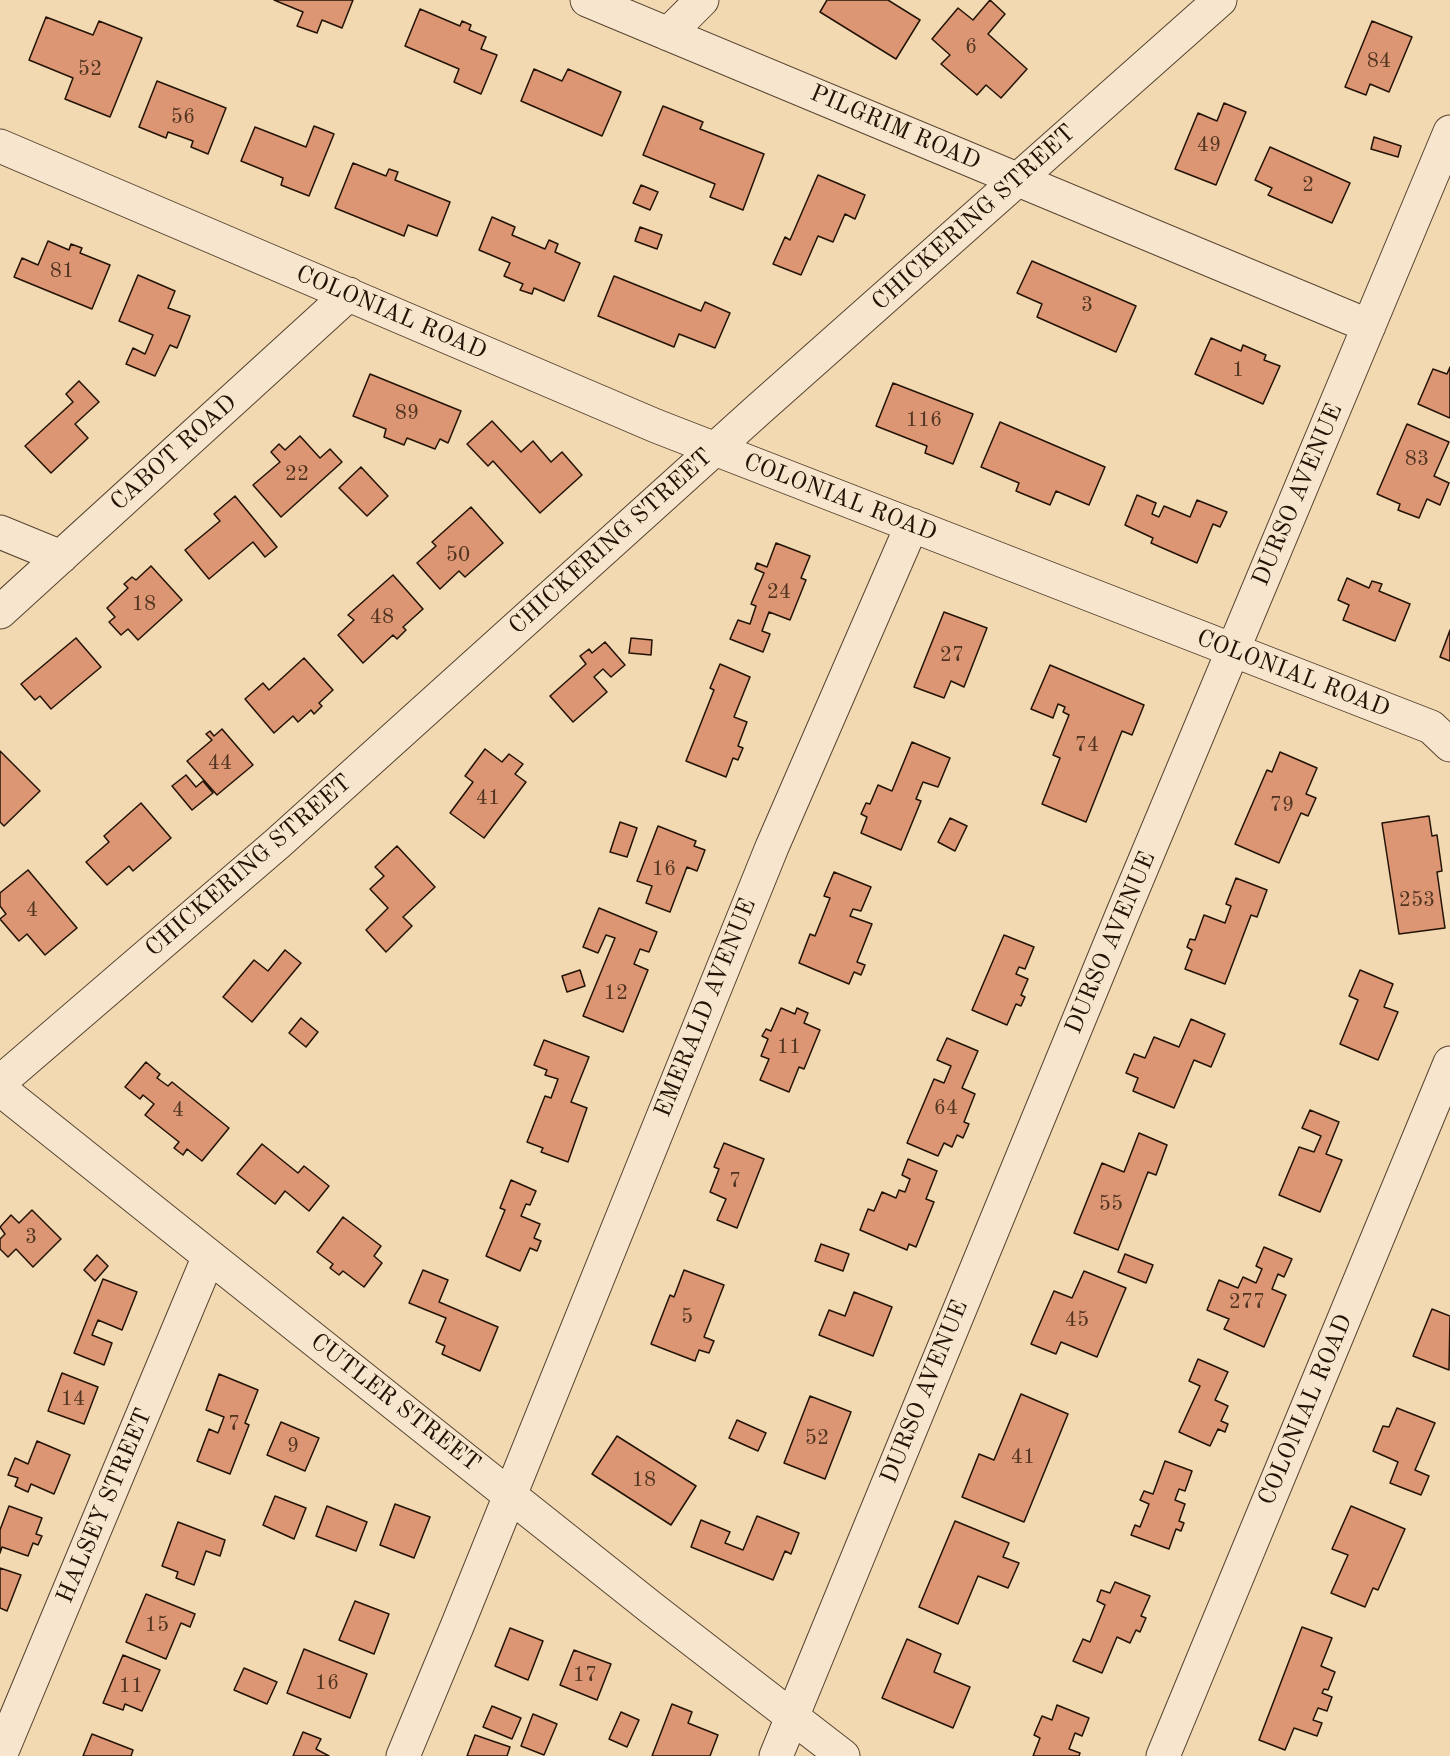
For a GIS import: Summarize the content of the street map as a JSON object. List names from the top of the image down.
{
  "streets": {
    "street": [
      "PILGRIM ROAD",
      "CHICKERING STREET",
      "COLONIAL ROAD",
      "CABOT ROAD",
      "DURSO AVENUE",
      "EMERALD AVENUE",
      "CUTLER STREET",
      "HALSEY STREET"
    ]
  },
  "crossings": [
    ["PILGRIM ROAD", "CHICKERING STREET"],
    ["PILGRIM ROAD", "DURSO AVENUE"],
    ["CHICKERING STREET", "COLONIAL ROAD"],
    ["COLONIAL ROAD", "CABOT ROAD"],
    ["COLONIAL ROAD", "DURSO AVENUE"],
    ["COLONIAL ROAD", "EMERALD AVENUE"],
    ["DURSO AVENUE", "CUTLER STREET"],
    ["EMERALD AVENUE", "CUTLER STREET"],
    ["CUTLER STREET", "HALSEY STREET"]
  ],
  "house_numbers": [
    "6",
    "84",
    "52",
    "56",
    "49",
    "2",
    "81",
    "3",
    "1",
    "89",
    "116",
    "83",
    "22",
    "50",
    "24",
    "18",
    "48",
    "27",
    "74",
    "44",
    "41",
    "79",
    "16",
    "253",
    "4",
    "12",
    "11",
    "64",
    "4",
    "7",
    "55",
    "3",
    "277",
    "5",
    "45",
    "14",
    "7",
    "52",
    "9",
    "41",
    "18",
    "15",
    "17",
    "16",
    "11"
  ]
}
